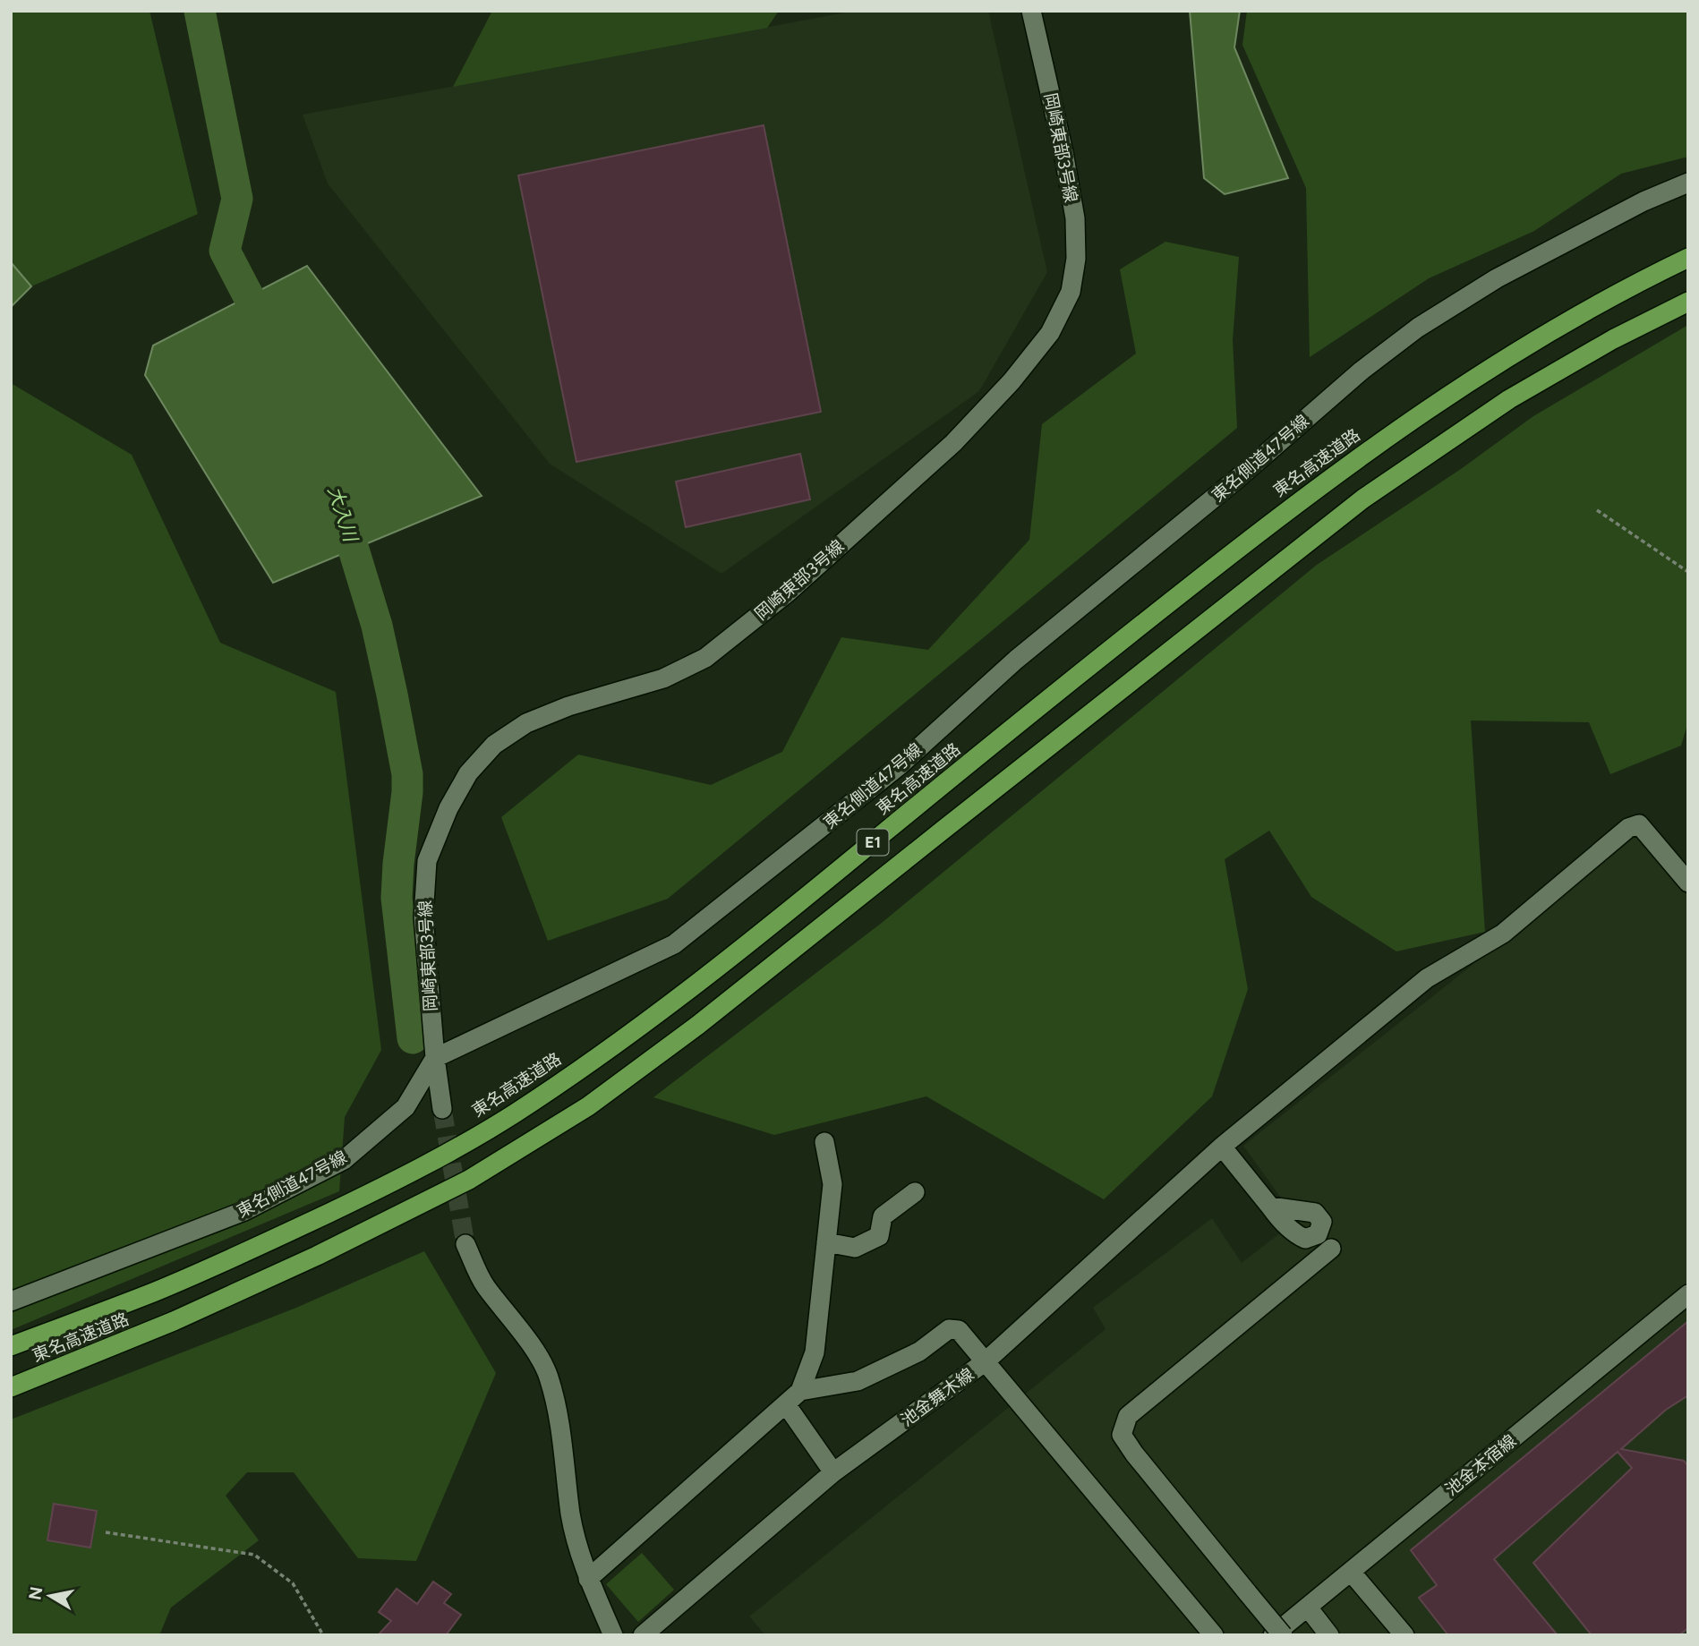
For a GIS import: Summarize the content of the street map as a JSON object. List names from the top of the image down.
{
  "streets": {
    "highway": ["東名高速道路", "E1"],
    "street": [
      "岡崎東部3号線",
      "東名側道47号線",
      "池金舞木線",
      "池金本宿線"
    ]
  },
  "crossings": [
    ["岡崎東部3号線", "東名側道47号線"]
  ],
  "water": ["大入川"],
  "north": "left"
}
